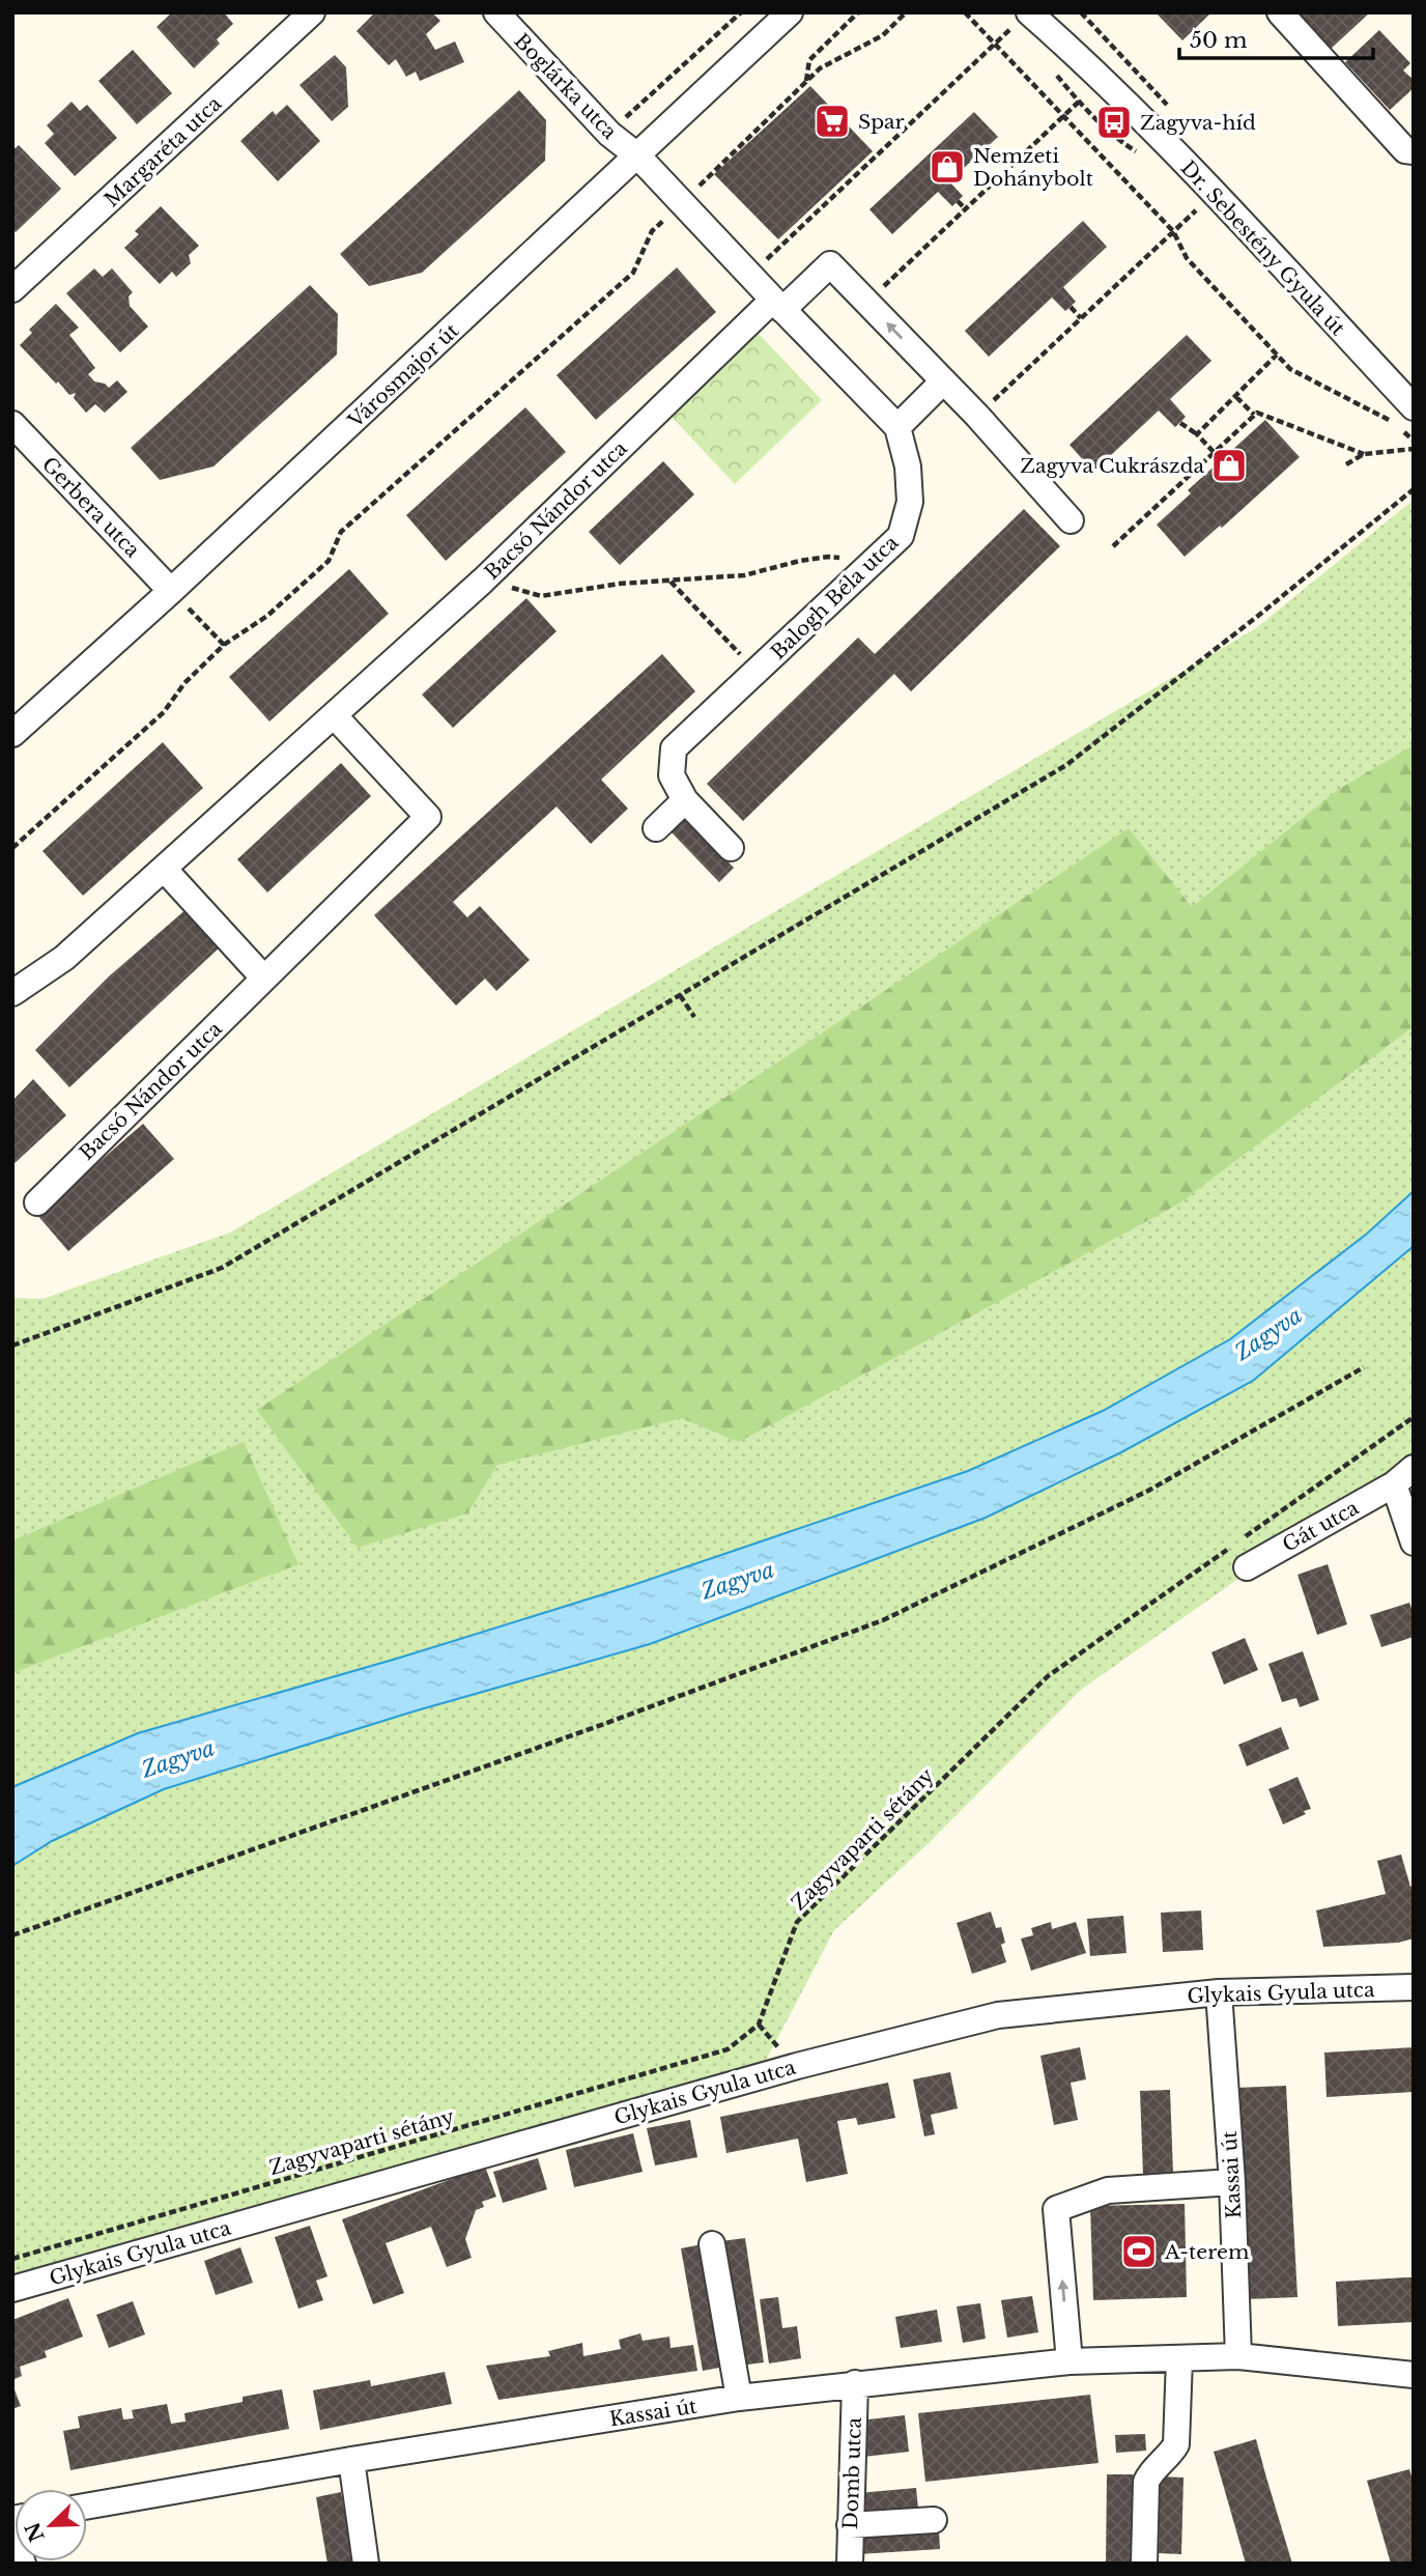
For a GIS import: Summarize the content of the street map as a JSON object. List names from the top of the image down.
{
  "streets": {
    "street": [
      "Boglárka utca",
      "Margaréta utca",
      "Dr. Sebestény Gyula út",
      "Városmajor út",
      "Gerbera utca",
      "Bacsó Nándor utca",
      "Balogh Béla utca",
      "Gát utca",
      "Glykais Gyula utca",
      "Kassai út",
      "Domb utca"
    ],
    "path": ["Zagyvaparti sétány"]
  },
  "crossings": [
    ["Boglárka utca", "Városmajor út"],
    ["Boglárka utca", "Balogh Béla utca"],
    ["Városmajor út", "Gerbera utca"],
    ["Városmajor út", "Balogh Béla utca"],
    ["Bacsó Nándor utca", "Balogh Béla utca"],
    ["Glykais Gyula utca", "Kassai út"],
    ["Kassai út", "Domb utca"]
  ],
  "water": ["Zagyva"],
  "places": {
    "supermarket": ["Spar"],
    "bus stop": ["Zagyva-híd"],
    "shop": ["Nemzeti Dohánybolt", "Zagyva Cukrászda"],
    "sports": ["A-terem"]
  },
  "scale_bar": "50 m",
  "north": "bottom left"
}
